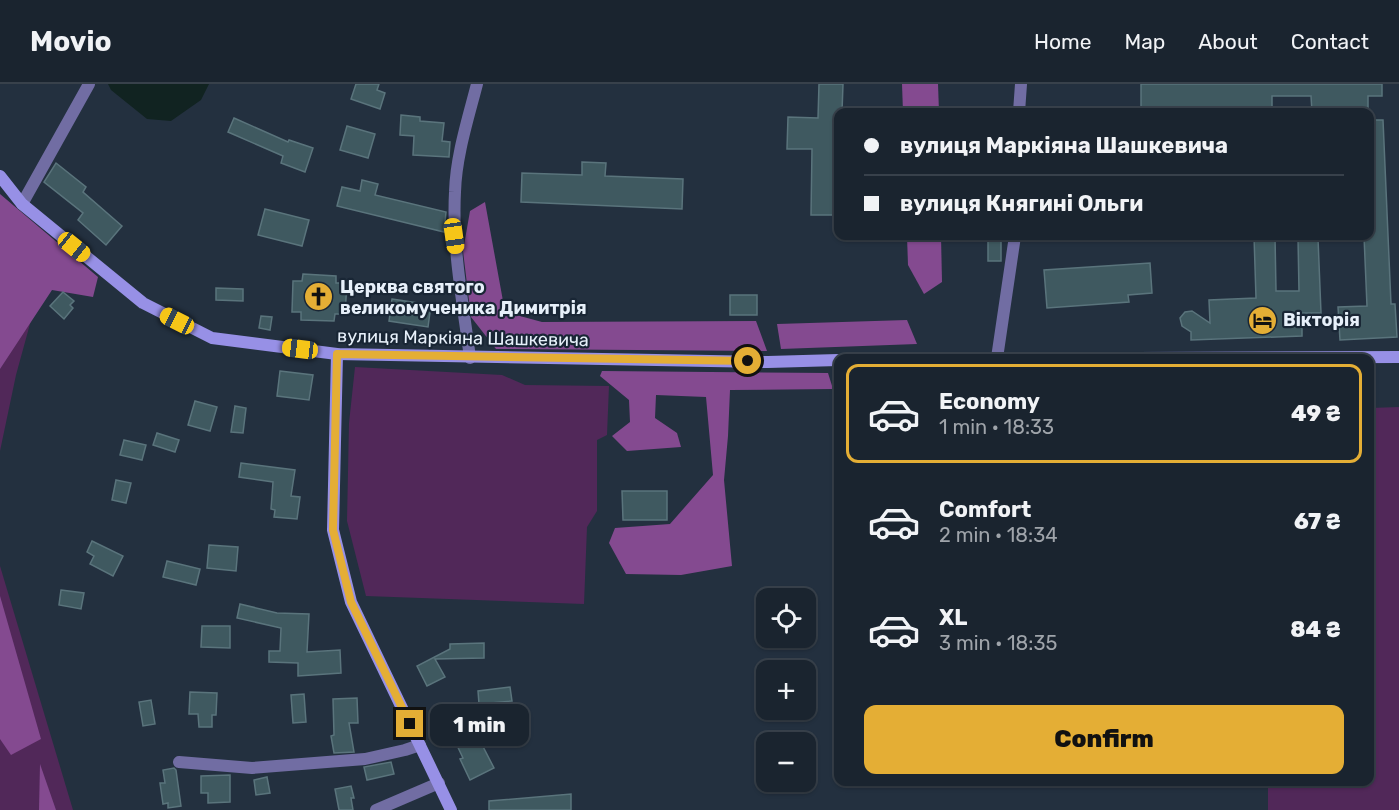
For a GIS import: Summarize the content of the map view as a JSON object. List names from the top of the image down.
{
  "streets": {
    "street": ["вулиця Маркіяна Шашкевича"]
  },
  "places": {
    "church": ["Церква святого великомученика Димитрія"],
    "hotel": ["Вікторія"]
  },
  "page": {
    "header": "Movio",
    "nav": [
      "Home",
      "Map",
      "About",
      "Contact"
    ],
    "banner": ["вулиця Маркіяна Шашкевича", "вулиця Княгині Ольги"],
    "list": [
      {
        "name": "Economy",
        "note": "1 min · 18:33",
        "value": "49 ₴"
      },
      {
        "name": "Comfort",
        "note": "2 min · 18:34",
        "value": "67 ₴"
      },
      {
        "name": "XL",
        "note": "3 min · 18:35",
        "value": "84 ₴"
      }
    ],
    "map_buttons": ["+", "−"],
    "buttons": "Confirm",
    "bubble": "1 min"
  }
}
